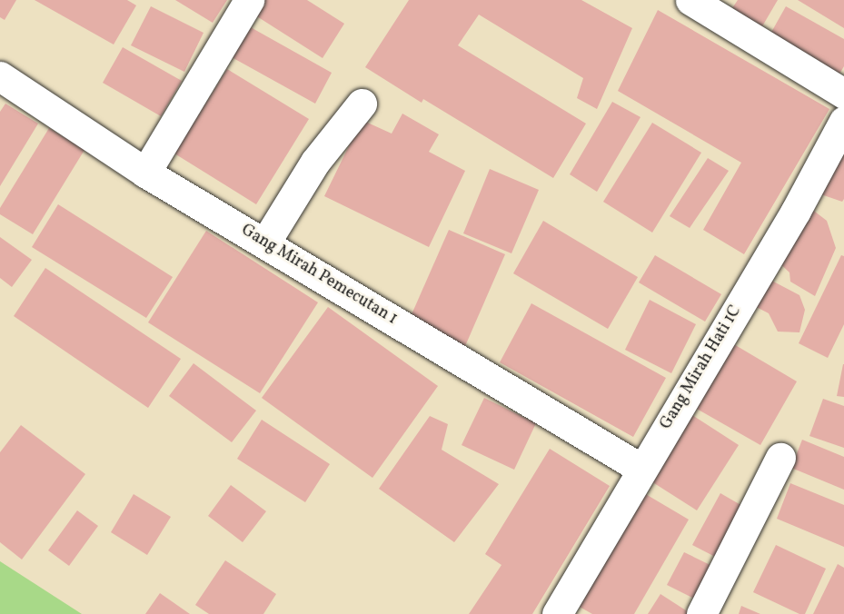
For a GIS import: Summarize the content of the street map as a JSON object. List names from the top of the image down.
{
  "streets": {
    "street": ["Gang Mirah Pemecutan 1", "Gang Mirah Hati 1C"]
  },
  "crossings": [
    ["Gang Mirah Pemecutan 1", "Gang Mirah Hati 1C"]
  ]
}
